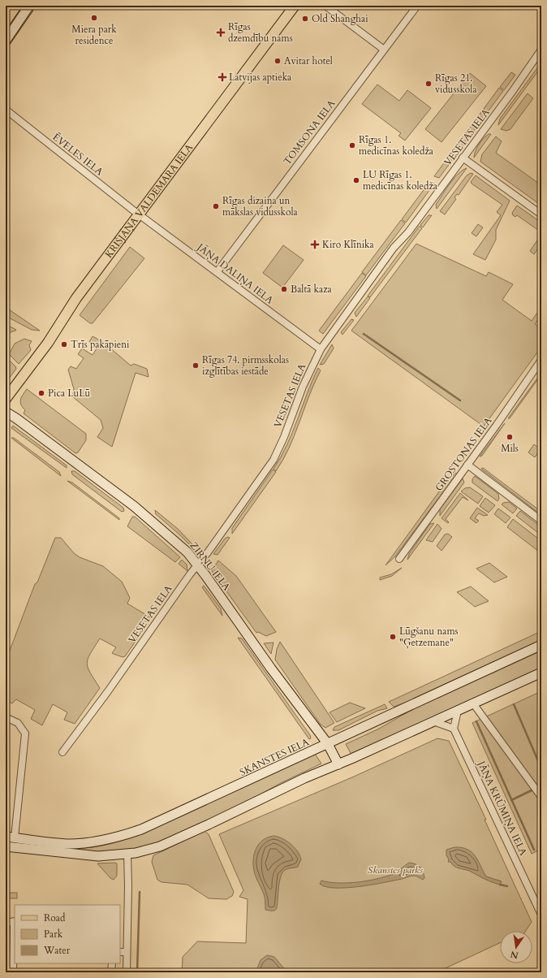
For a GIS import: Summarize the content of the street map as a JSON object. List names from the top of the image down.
{
  "streets": {
    "main road": ["KRIŠJĀŅA VALDEMĀRA IELA", "ZIRŅU IELA", "SKANSTES IELA"],
    "street": [
      "TOMSONA IELA",
      "VESETAS IELA",
      "ĒVELES IELA",
      "JĀŅA DALIŅA IELA",
      "GROSTONAS IELA",
      "JĀŅA KRŪMIŅA IELA"
    ]
  },
  "crossings": [
    ["TOMSONA IELA", "JĀŅA DALIŅA IELA"],
    ["VESETAS IELA", "JĀŅA DALIŅA IELA"],
    ["VESETAS IELA", "ZIRŅU IELA"],
    ["ĒVELES IELA", "KRIŠJĀŅA VALDEMĀRA IELA"],
    ["ĒVELES IELA", "JĀŅA DALIŅA IELA"],
    ["KRIŠJĀŅA VALDEMĀRA IELA", "JĀŅA DALIŅA IELA"],
    ["ZIRŅU IELA", "SKANSTES IELA"]
  ],
  "parks": ["Skanstes parks"],
  "places": {
    "other": [
      "Miera park residence",
      "Old Shanghai",
      "Avitar hotel",
      "Rīgas 21. vidusskola",
      "Rīgas 1. medicīnas koledža",
      "LU Rīgas 1. medicīnas koledža",
      "Rīgas dizaina un mākslas vidusskola",
      "Baltā kaza",
      "Trīs pakāpieni",
      "Rīgas 74. pirmsskolas izglītības iestāde",
      "Pica LuLū",
      "Mils",
      "Lūgšanu nams \"Ģetzemane\""
    ],
    "health": ["Rīgas dzemdību nams", "Latvijas aptieka", "Kiro Klīnika"]
  },
  "legend": ["Road", "Park", "Water"],
  "north": "bottom"
}
